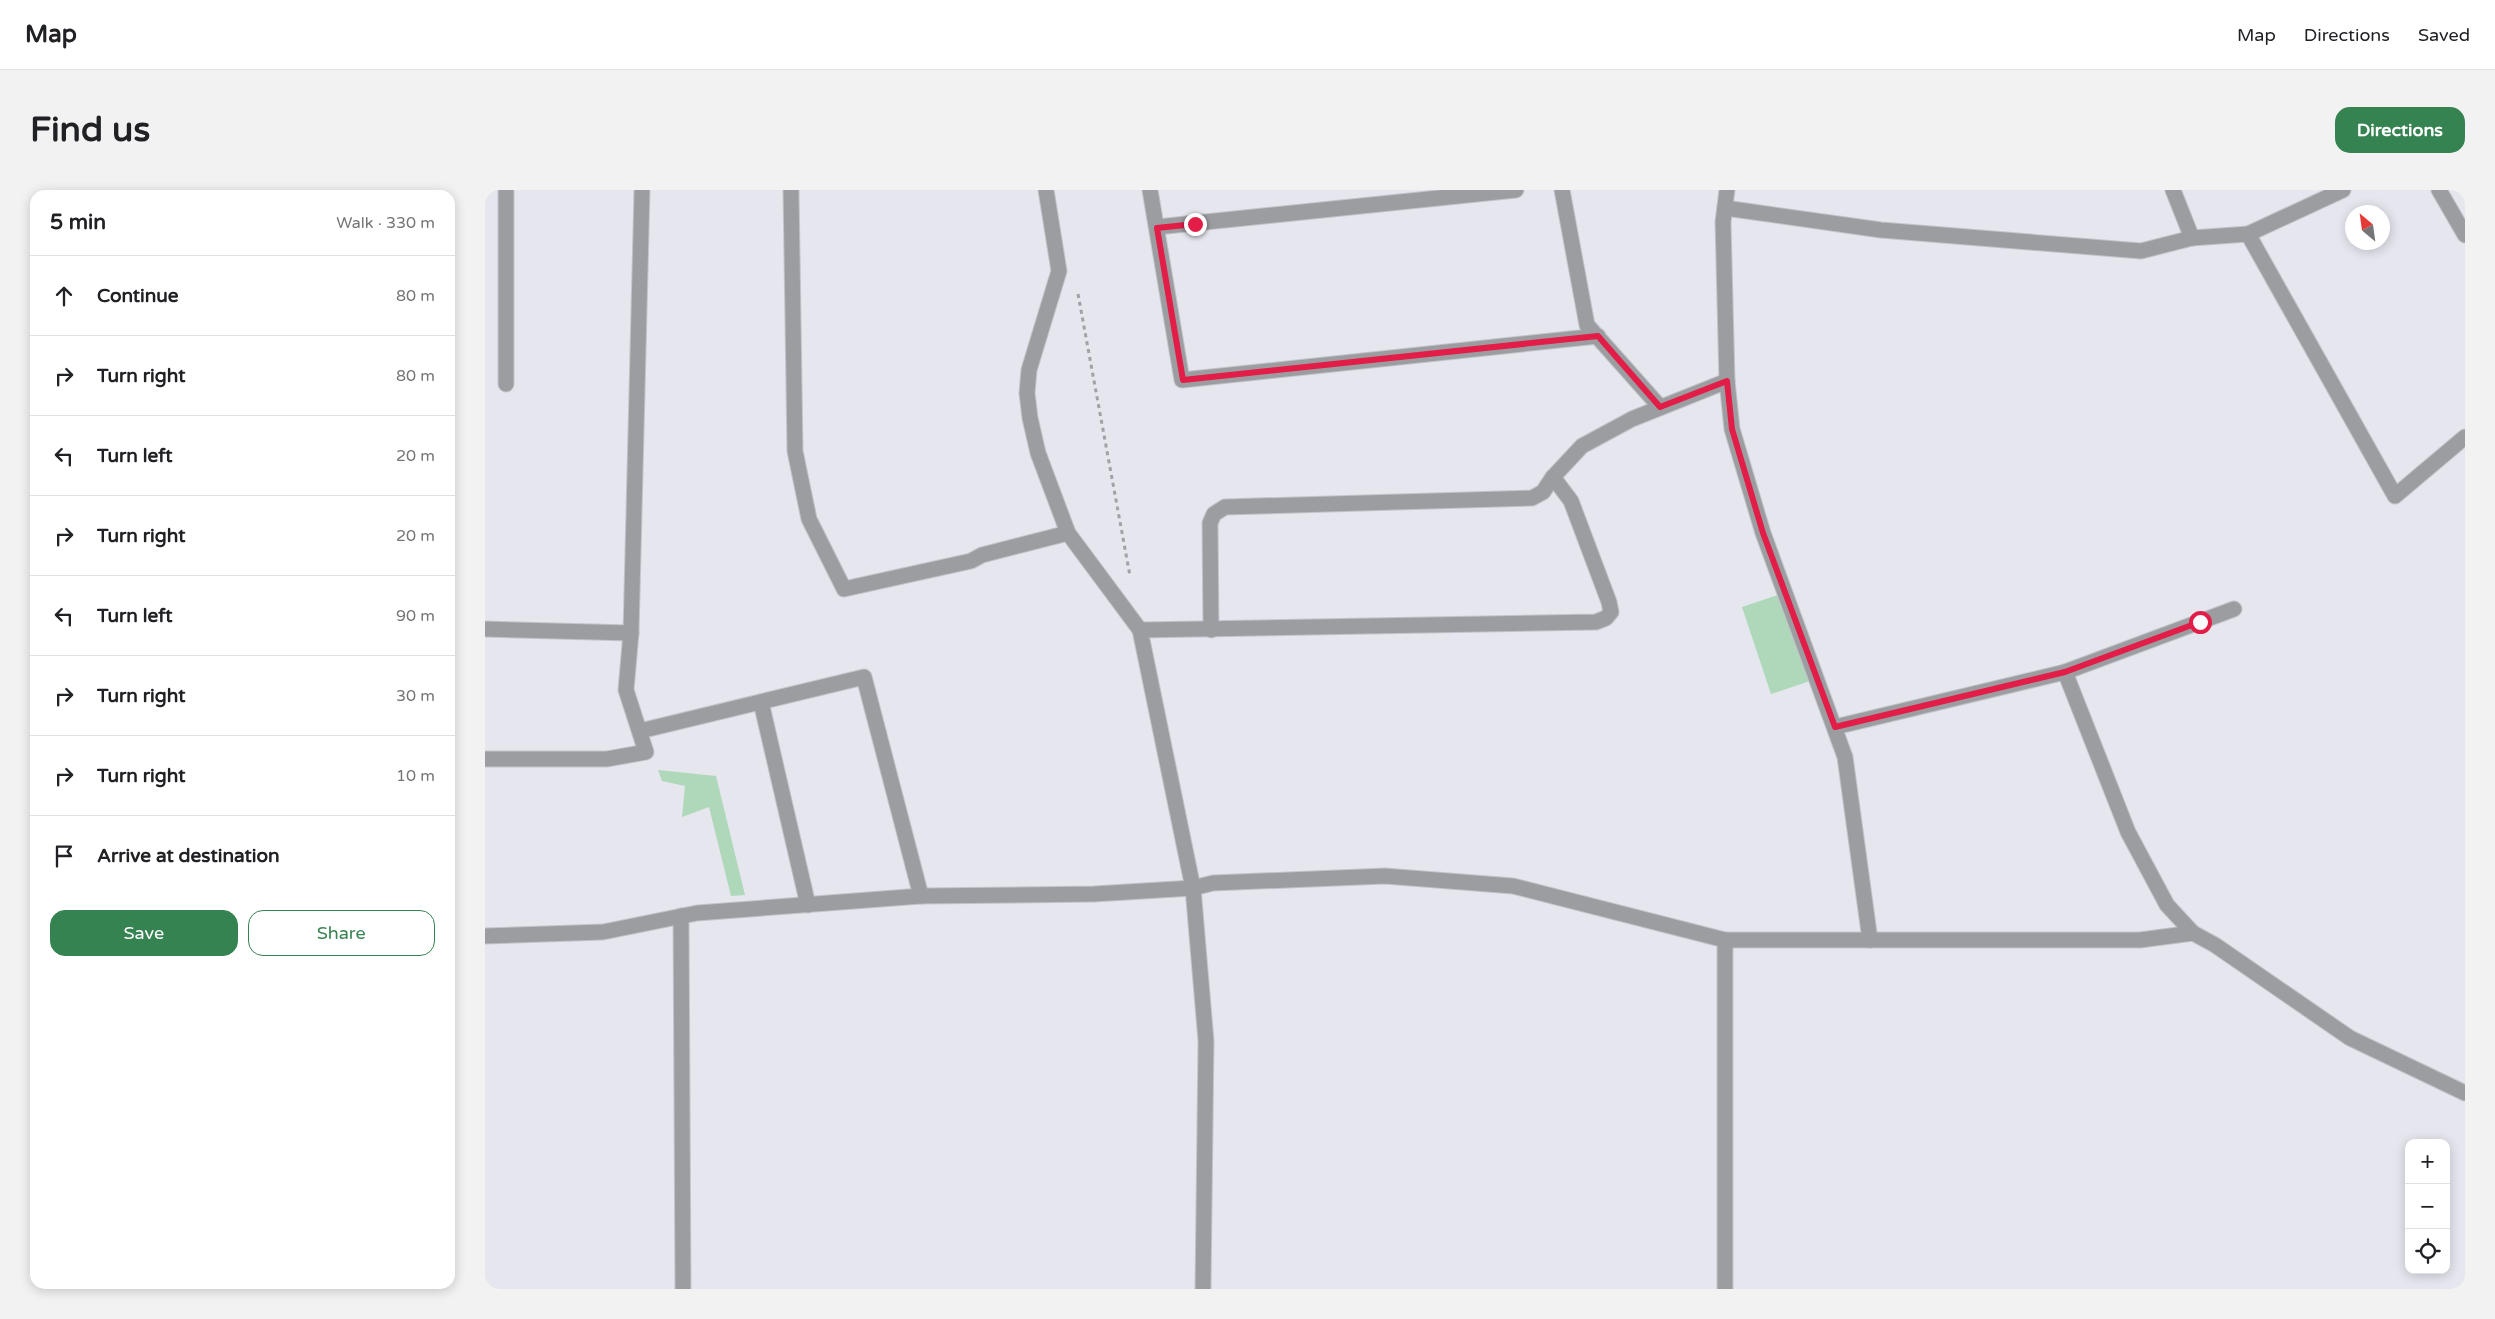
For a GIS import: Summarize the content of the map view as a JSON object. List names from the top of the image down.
{
  "north": "top left",
  "page": {
    "header": "Map",
    "nav": ["Map", "Directions", "Saved"],
    "buttons": [
      "Directions",
      ["Save", "Share"]
    ],
    "title": "Find us",
    "heading": ["5 min", "Walk · 330 m"],
    "list": [
      ["Continue", "80 m"],
      ["Turn right", "80 m"],
      ["Turn left", "20 m"],
      ["Turn right", "20 m"],
      ["Turn left", "90 m"],
      ["Turn right", "30 m"],
      ["Turn right", "10 m"],
      "Arrive at destination"
    ],
    "map_buttons": ["+", "−"]
  }
}
